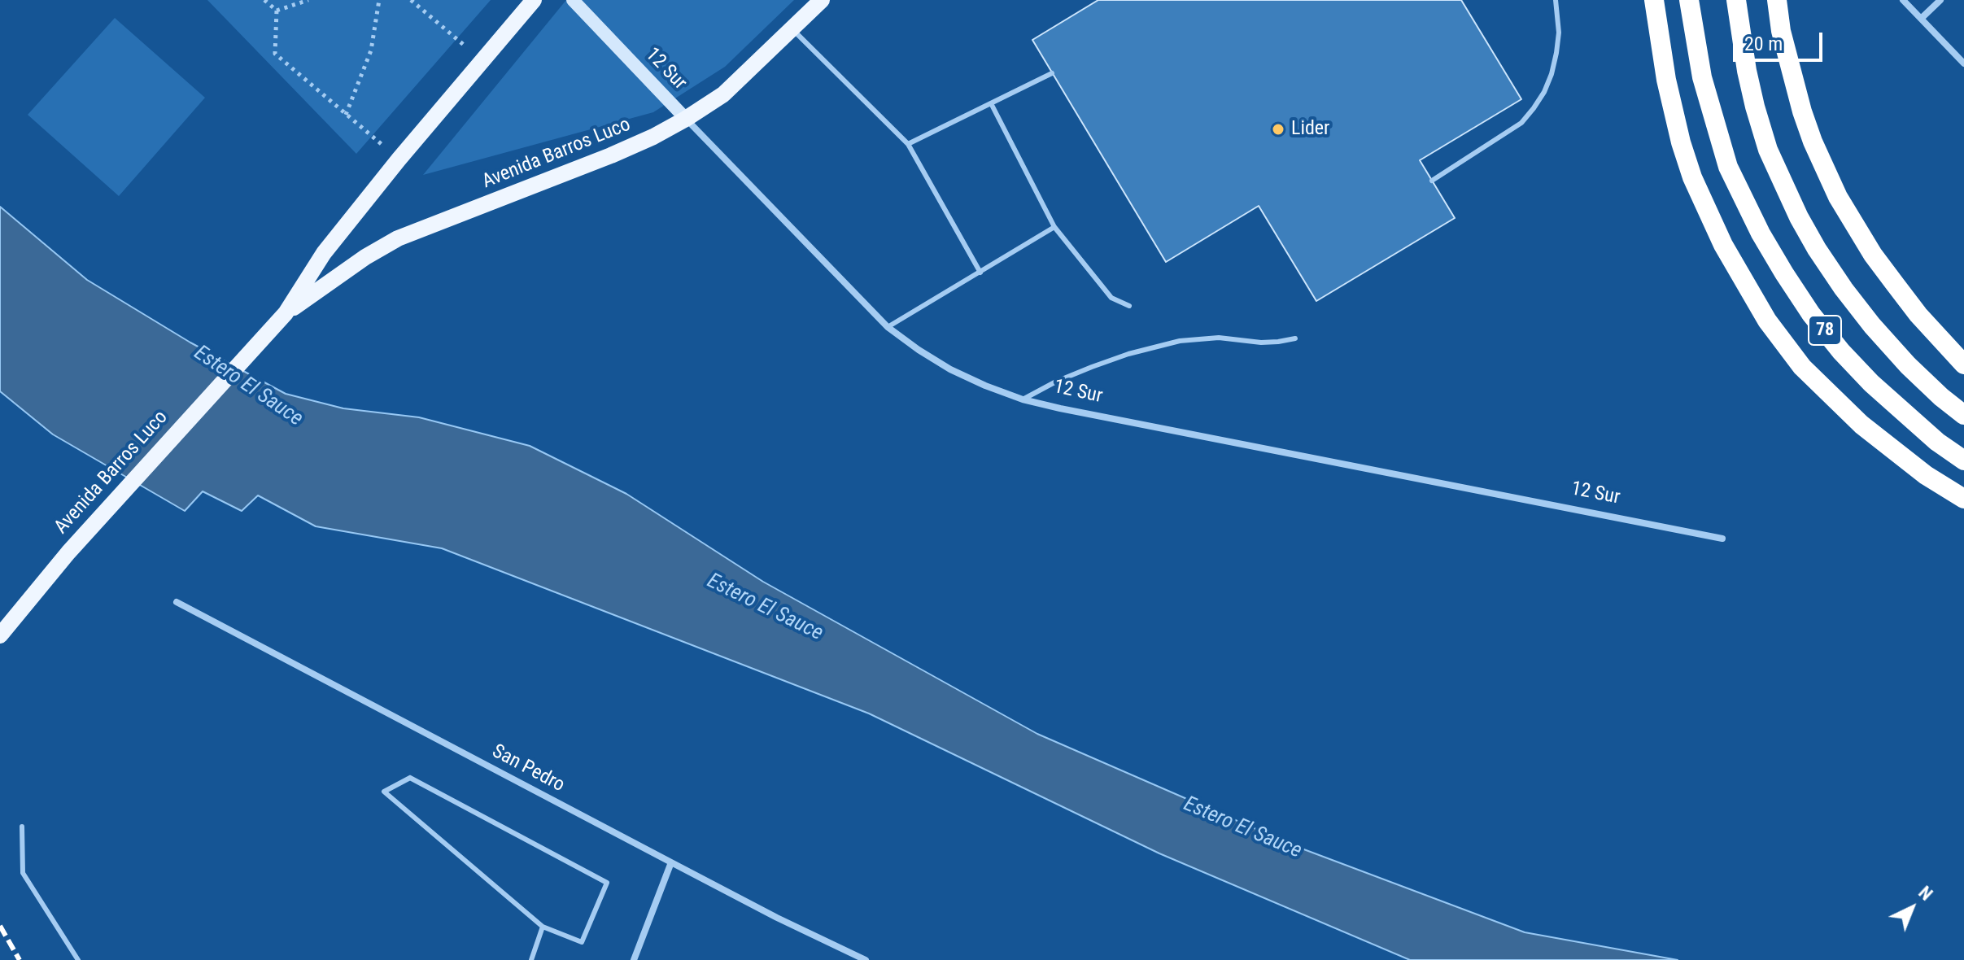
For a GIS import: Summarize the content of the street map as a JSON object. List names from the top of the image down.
{
  "streets": {
    "highway": ["78"],
    "main road": ["Avenida Barros Luco"],
    "street": ["12 Sur", "San Pedro"]
  },
  "crossings": [
    ["12 Sur", "Avenida Barros Luco"]
  ],
  "water": ["Estero El Sauce"],
  "places": ["Lider"],
  "scale_bar": "20 m",
  "north": "top right"
}
